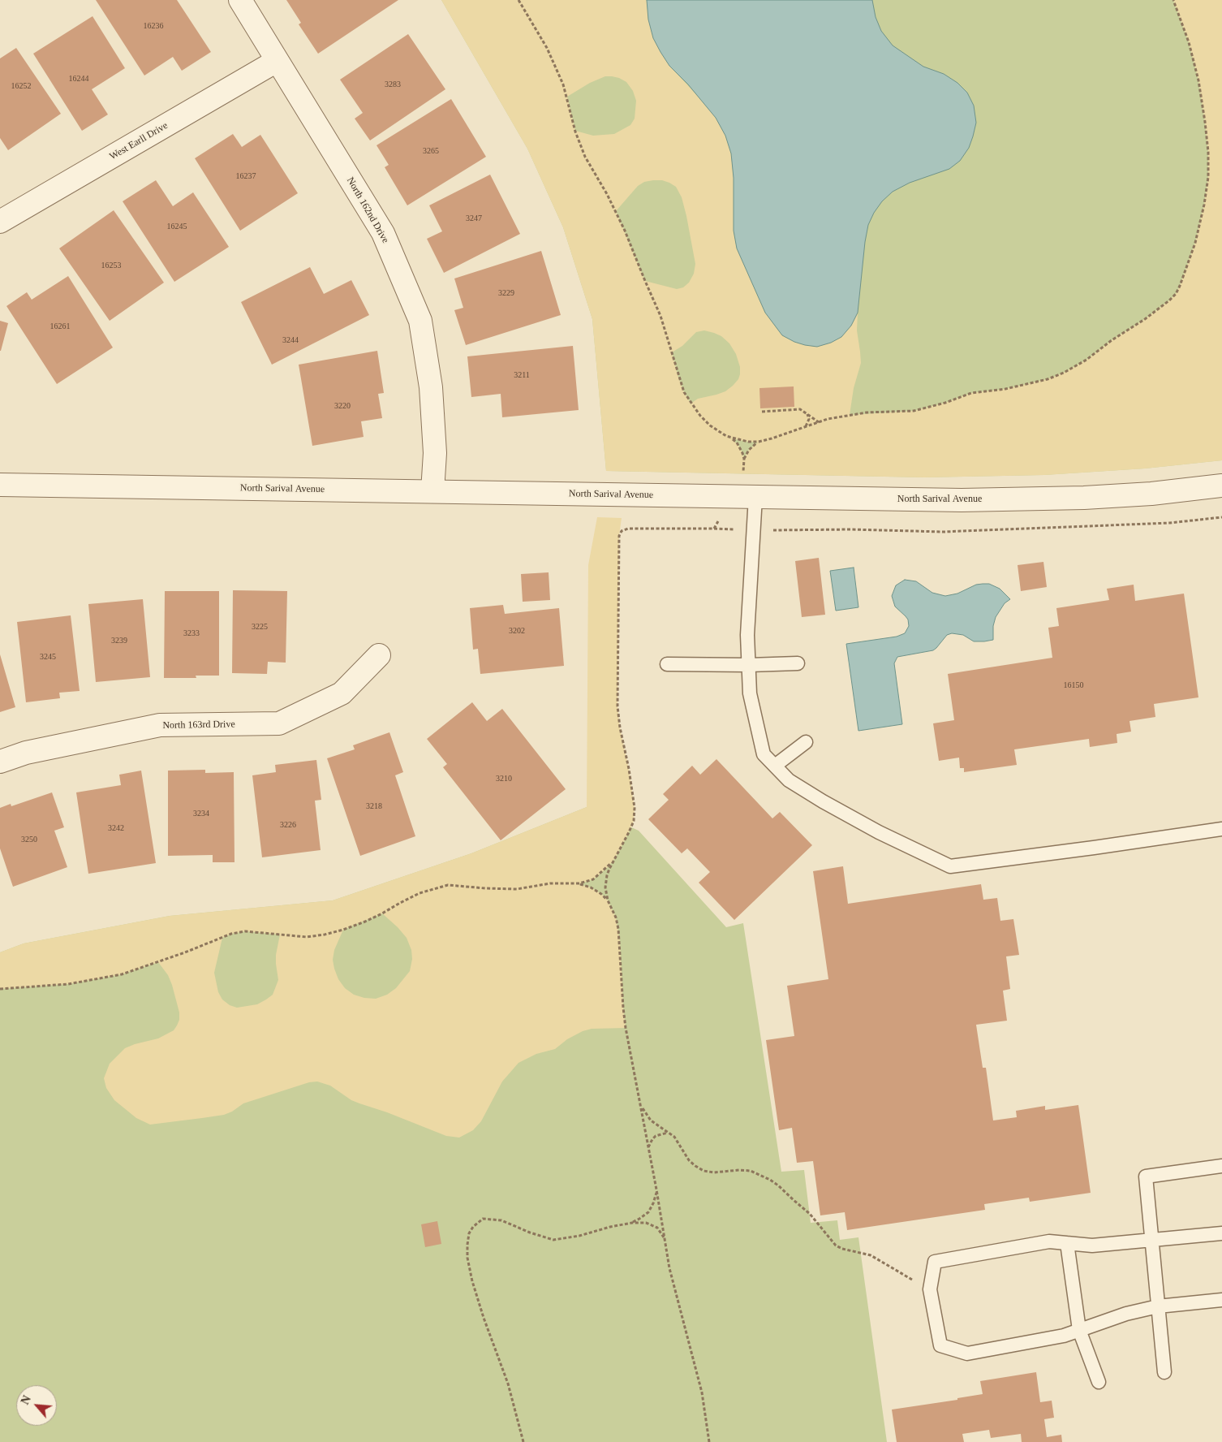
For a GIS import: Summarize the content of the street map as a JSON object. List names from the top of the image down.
{
  "streets": {
    "street": [
      "West Earll Drive",
      "North 162nd Drive",
      "North Sarival Avenue",
      "North 163rd Drive"
    ]
  },
  "crossings": [
    ["West Earll Drive", "North 162nd Drive"],
    ["North 162nd Drive", "North Sarival Avenue"]
  ],
  "house_numbers": [
    "16236",
    "16244",
    "3283",
    "16252",
    "3265",
    "16237",
    "3247",
    "16245",
    "16253",
    "3229",
    "16261",
    "3244",
    "3211",
    "3220",
    "3225",
    "3202",
    "3233",
    "3239",
    "3245",
    "16150",
    "3210",
    "3218",
    "3234",
    "3226",
    "3242",
    "3250"
  ],
  "north": "top left"
}
